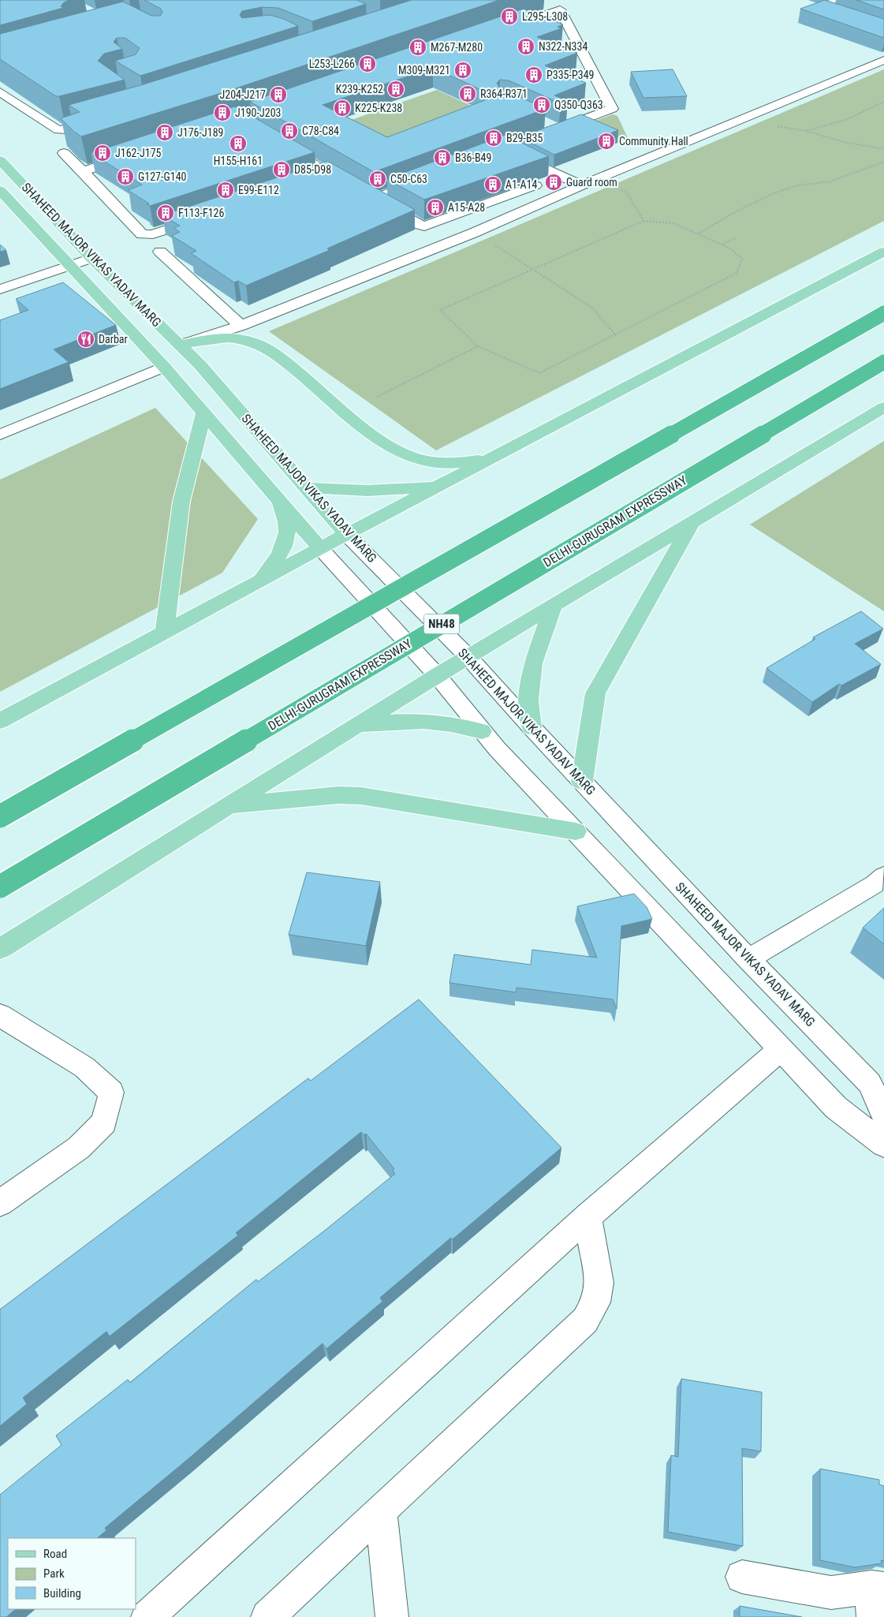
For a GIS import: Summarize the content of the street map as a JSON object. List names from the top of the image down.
{
  "streets": {
    "highway": ["DELHI-GURUGRAM EXPRESSWAY", "NH48"],
    "main road": ["SHAHEED MAJOR VIKAS YADAV MARG"]
  },
  "places": {
    "building": [
      "L295-L308",
      "N322-N334",
      "M267-M280",
      "L253-L266",
      "M309-M321",
      "P335-P349",
      "K239-K252",
      "R364-R371",
      "J204-J217",
      "Q350-Q363",
      "K225-K238",
      "J190-J203",
      "C78-C84",
      "J176-J189",
      "B29-B35",
      "Community Hall",
      "H155-H161",
      "J162-J175",
      "B36-B49",
      "D85-D98",
      "G127-G140",
      "C50-C63",
      "Guard room",
      "A1-A14",
      "E99-E112",
      "A15-A28",
      "F113-F126"
    ],
    "restaurant": ["Darbar"]
  },
  "legend": ["Road", "Park", "Building"]
}
